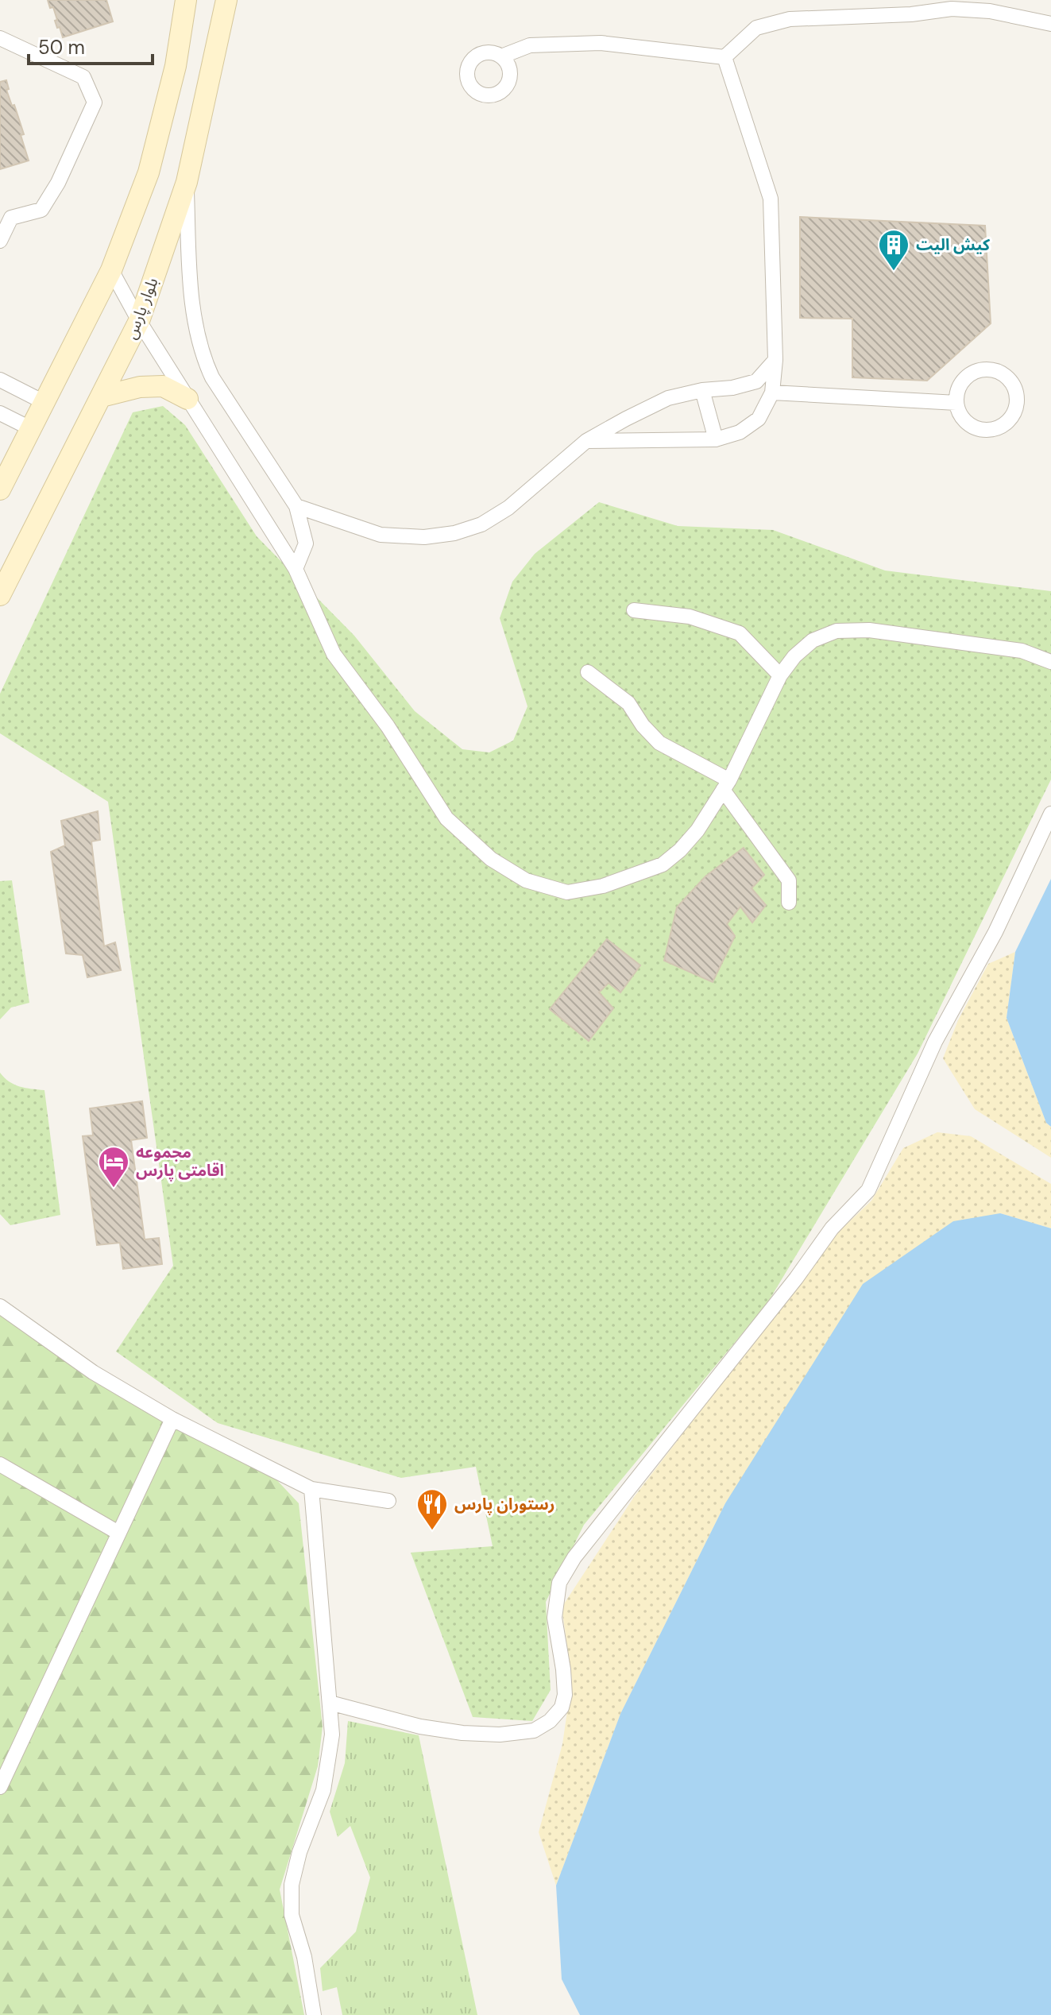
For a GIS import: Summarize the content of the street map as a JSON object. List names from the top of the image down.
{
  "streets": {
    "main road": ["بلوار پارس"]
  },
  "places": {
    "building": ["کیش الیت"],
    "hotel": ["مجموعه اقامتی پارس"],
    "restaurant": ["رستوران پارس"]
  },
  "scale_bar": "50 m"
}
